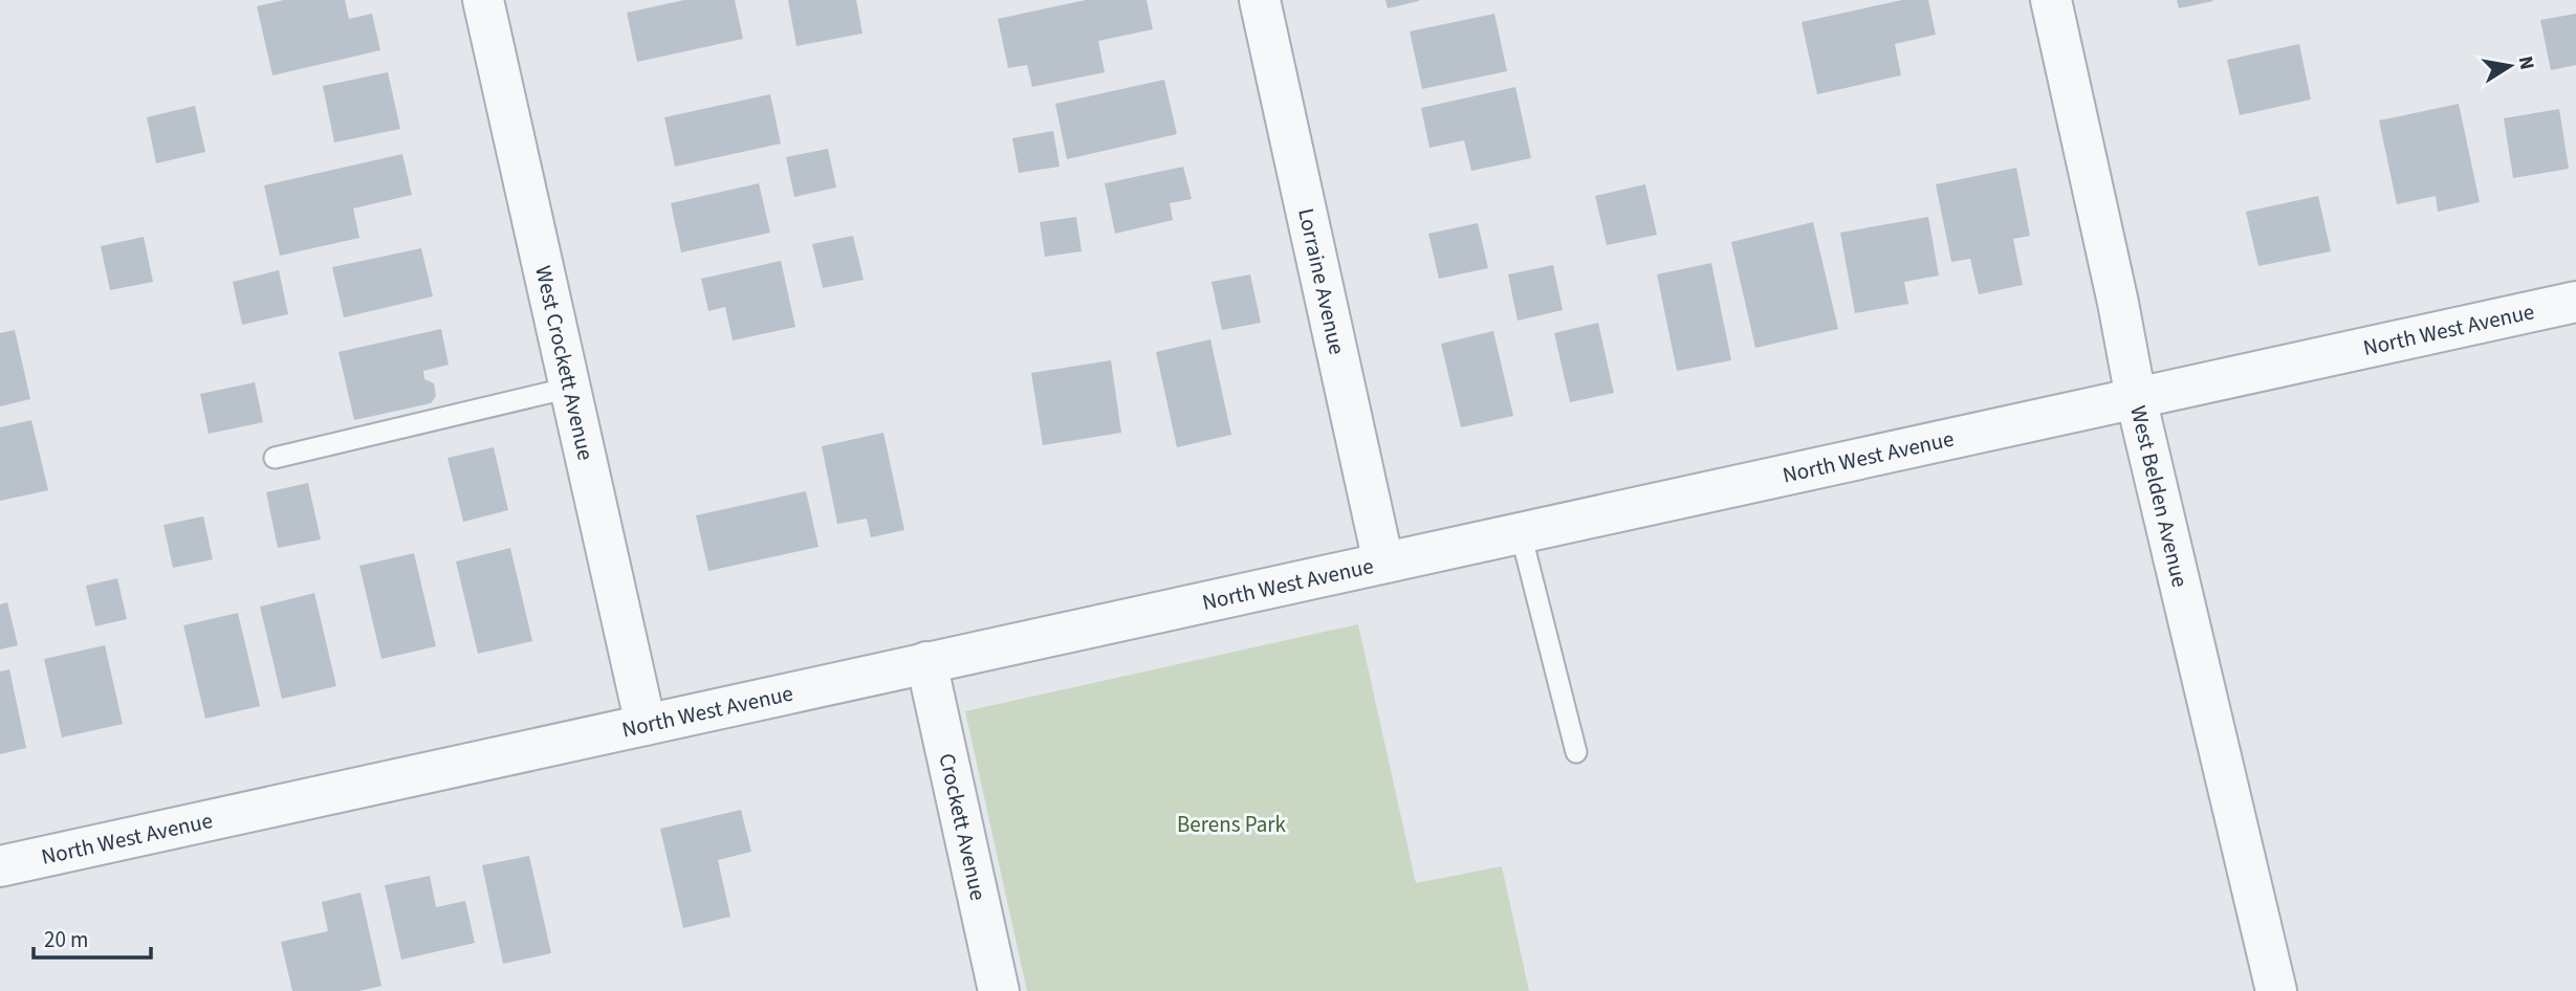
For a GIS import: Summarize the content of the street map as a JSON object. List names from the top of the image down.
{
  "streets": {
    "street": [
      "Lorraine Avenue",
      "North West Avenue",
      "West Crockett Avenue",
      "West Belden Avenue",
      "Crockett Avenue"
    ]
  },
  "crossings": [
    ["Lorraine Avenue", "North West Avenue"],
    ["North West Avenue", "West Crockett Avenue"],
    ["North West Avenue", "West Belden Avenue"],
    ["North West Avenue", "Crockett Avenue"]
  ],
  "parks": ["Berens Park"],
  "scale_bar": "20 m",
  "north": "right"
}
